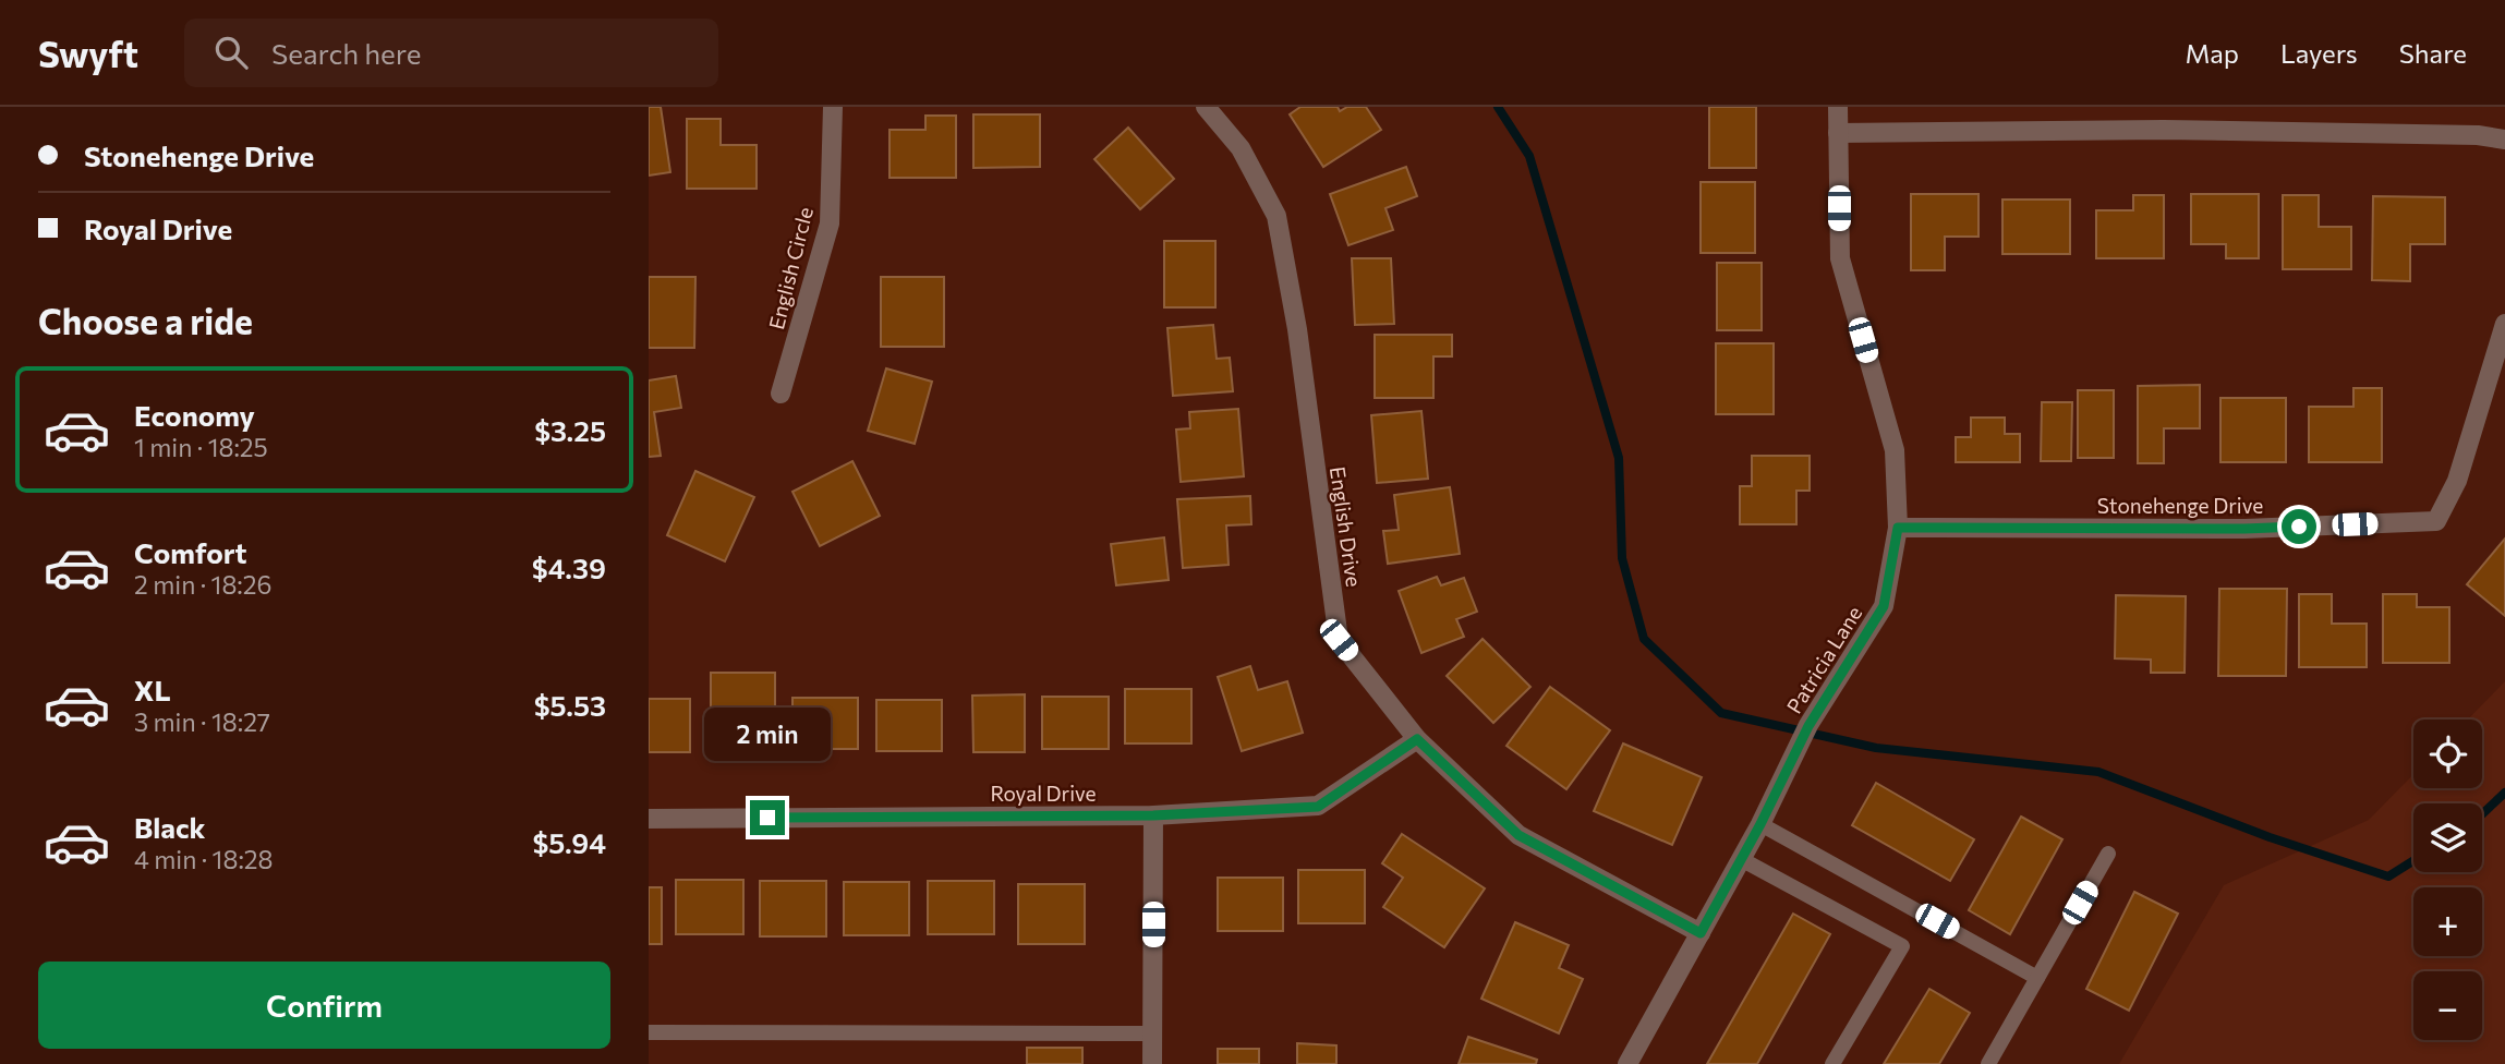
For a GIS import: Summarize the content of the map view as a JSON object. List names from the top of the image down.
{
  "streets": {
    "street": [
      "English Circle",
      "Stonehenge Drive",
      "English Drive",
      "Patricia Lane",
      "Royal Drive"
    ]
  },
  "crossings": [
    ["Stonehenge Drive", "Patricia Lane"],
    ["English Drive", "Patricia Lane"],
    ["English Drive", "Royal Drive"]
  ],
  "page": {
    "header": "Swyft",
    "search": "Search here",
    "nav": ["Map", "Layers", "Share"],
    "banner": ["Stonehenge Drive", "Royal Drive"],
    "heading": "Choose a ride",
    "list": [
      {
        "name": "Economy",
        "note": "1 min · 18:25",
        "value": "$3.25"
      },
      {
        "name": "Comfort",
        "note": "2 min · 18:26",
        "value": "$4.39"
      },
      {
        "name": "XL",
        "note": "3 min · 18:27",
        "value": "$5.53"
      },
      {
        "name": "Black",
        "note": "4 min · 18:28",
        "value": "$5.94"
      }
    ],
    "bubble": "2 min",
    "map_buttons": ["+", "−"],
    "buttons": "Confirm"
  }
}
